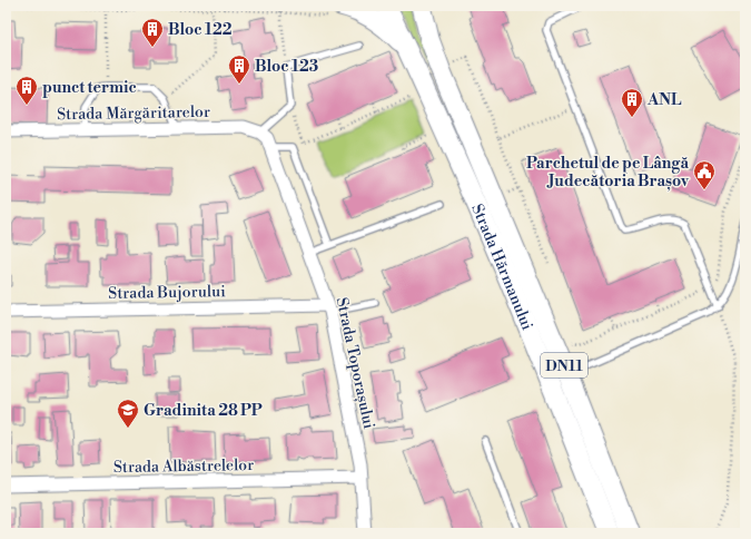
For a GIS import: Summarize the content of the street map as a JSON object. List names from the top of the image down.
{
  "streets": {
    "main road": ["Strada Hărmanului", "DN11"],
    "street": [
      "Strada Mărgăritarelor",
      "Strada Bujorului",
      "Strada Toporașului",
      "Strada Albăstrelelor"
    ]
  },
  "crossings": [
    ["Strada Mărgăritarelor", "Strada Toporașului"],
    ["Strada Bujorului", "Strada Toporașului"],
    ["Strada Toporașului", "Strada Albăstrelelor"]
  ],
  "places": {
    "building": [
      "Bloc 122",
      "Bloc 123",
      "punct termic",
      "ANL"
    ],
    "public building": ["Parchetul de pe Lângă Judecătoria Brașov"],
    "school or university": ["Gradinita 28 PP"]
  }
}
